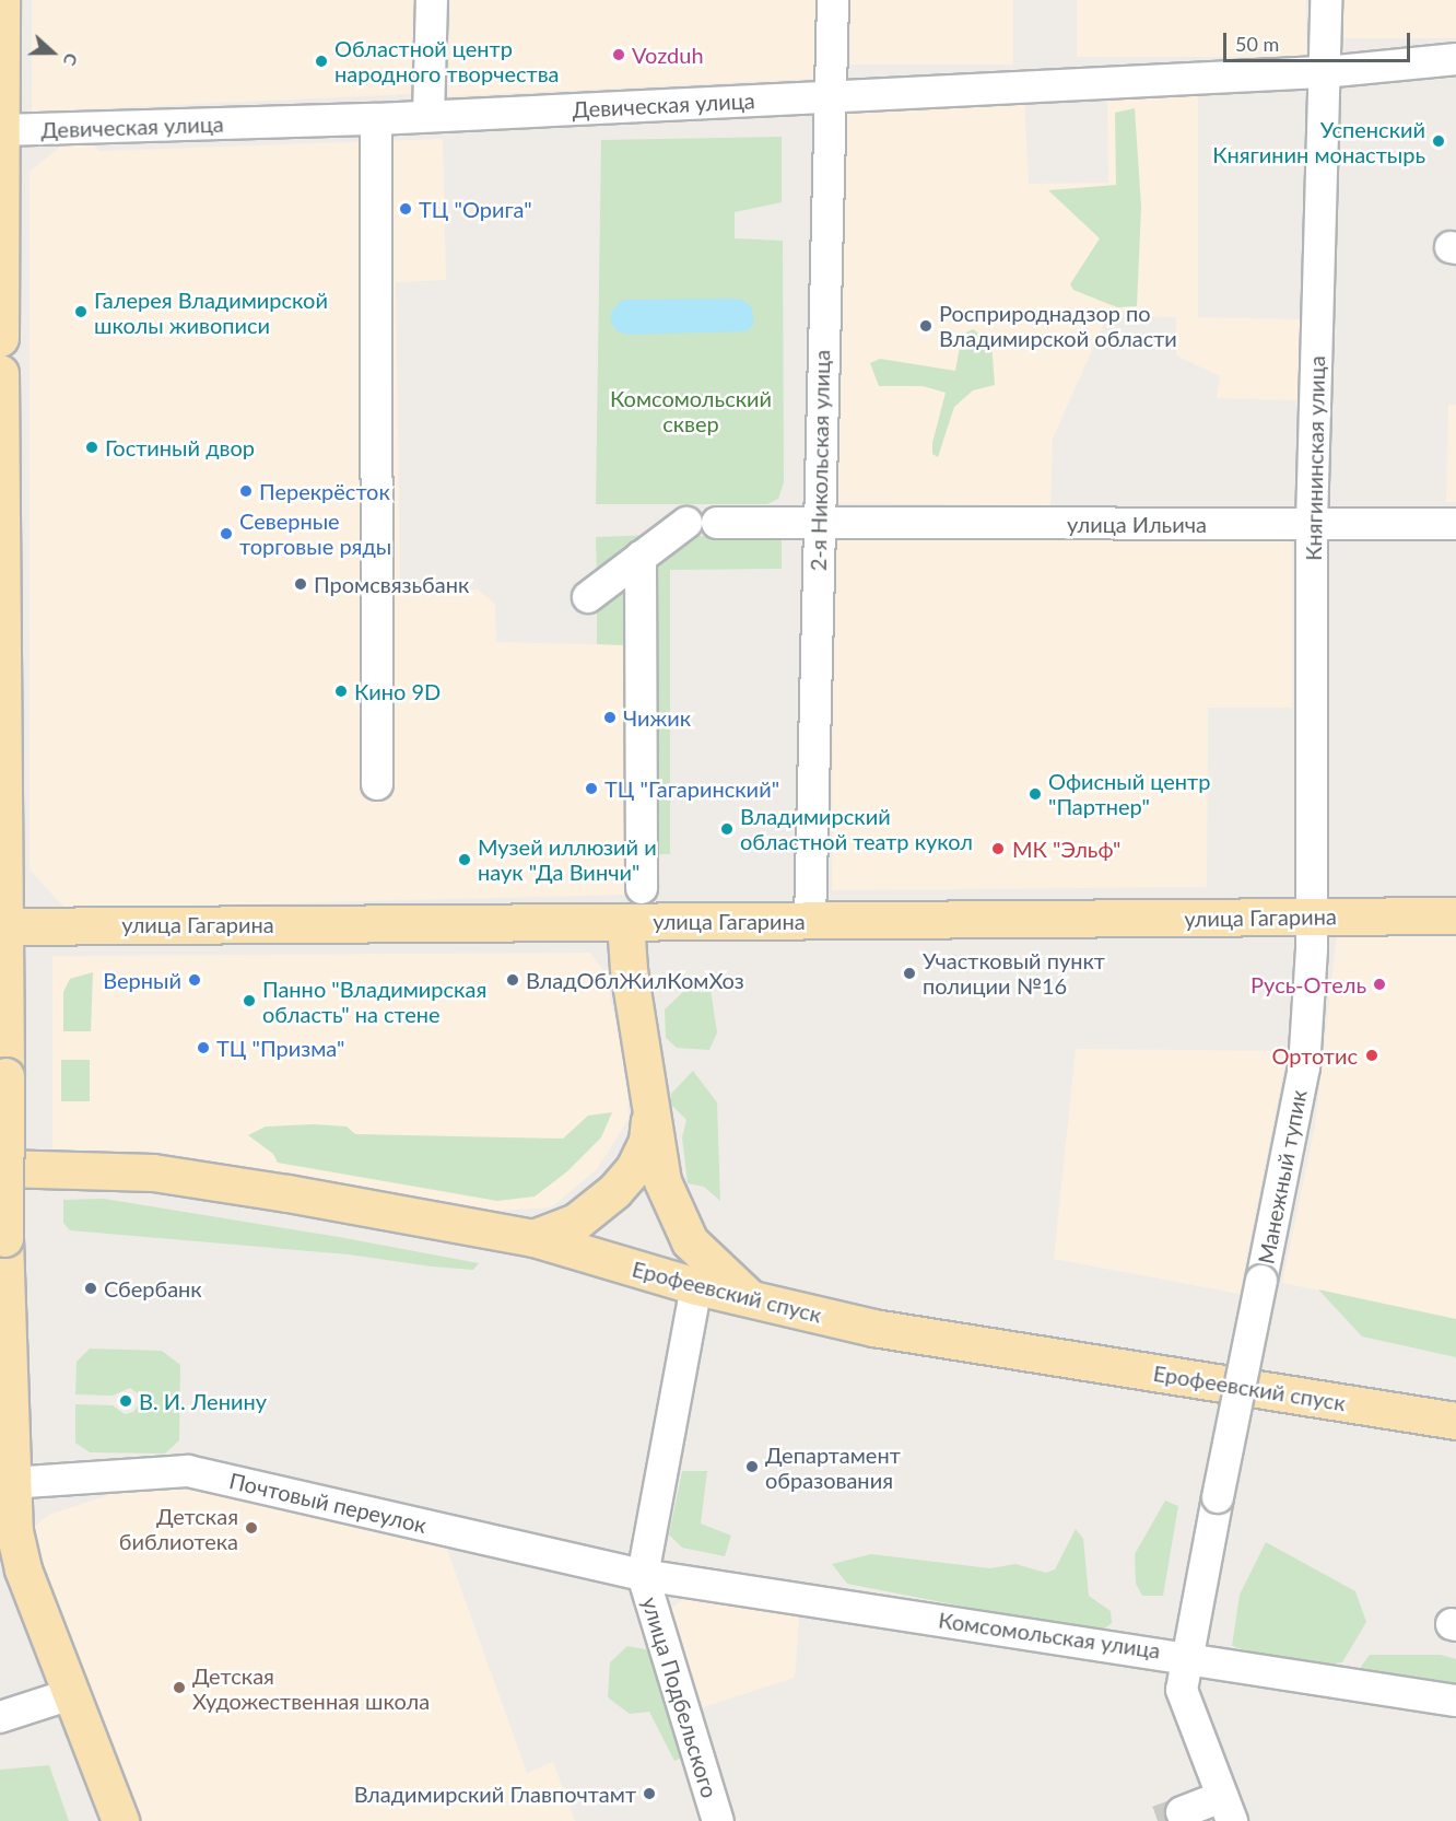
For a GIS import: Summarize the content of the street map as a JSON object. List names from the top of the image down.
{
  "streets": {
    "main road": ["улица Гагарина", "Ерофеевский спуск"],
    "street": [
      "Девическая улица",
      "Княгининская улица",
      "2-я Никольская улица",
      "улица Ильича",
      "Манежный тупик",
      "Почтовый переулок",
      "Комсомольская улица",
      "улица Подбельского"
    ]
  },
  "crossings": [
    ["Девическая улица", "Княгининская улица"],
    ["Девическая улица", "2-я Никольская улица"],
    ["Княгининская улица", "улица Ильича"],
    ["Княгининская улица", "улица Гагарина"],
    ["Княгининская улица", "Манежный тупик"],
    ["2-я Никольская улица", "улица Ильича"],
    ["2-я Никольская улица", "улица Гагарина"],
    ["улица Гагарина", "Манежный тупик"],
    ["Манежный тупик", "Комсомольская улица"],
    ["Почтовый переулок", "Комсомольская улица"],
    ["Почтовый переулок", "улица Подбельского"],
    ["Комсомольская улица", "улица Подбельского"]
  ],
  "parks": ["Комсомольский сквер"],
  "places": [
    "Vozduh",
    "Областной центр народного творчества",
    "Успенский Княгинин монастырь",
    "ТЦ \"Орига\"",
    "Галерея Владимирской школы живописи",
    "Росприроднадзор по Владимирской области",
    "Гостиный двор",
    "Перекрёсток",
    "Северные торговые ряды",
    "Промсвязьбанк",
    "Кино 9D",
    "Чижик",
    "ТЦ \"Гагаринский\"",
    "Офисный центр \"Партнер\"",
    "Владимирский областной театр кукол",
    "МК \"Эльф\"",
    "Музей иллюзий и наук \"Да Винчи\"",
    "Участковый пункт полиции №16",
    "Верный",
    "ВладОблЖилКомХоз",
    "Русь-Отель",
    "Панно \"Владимирская область\" на стене",
    "ТЦ \"Призма\"",
    "Ортотис",
    "Сбербанк",
    "В. И. Ленину",
    "Департамент образования",
    "Детская библиотека",
    "Детская Художественная школа",
    "Владимирский Главпочтамт"
  ],
  "scale_bar": "50 m",
  "north": "right"
}
